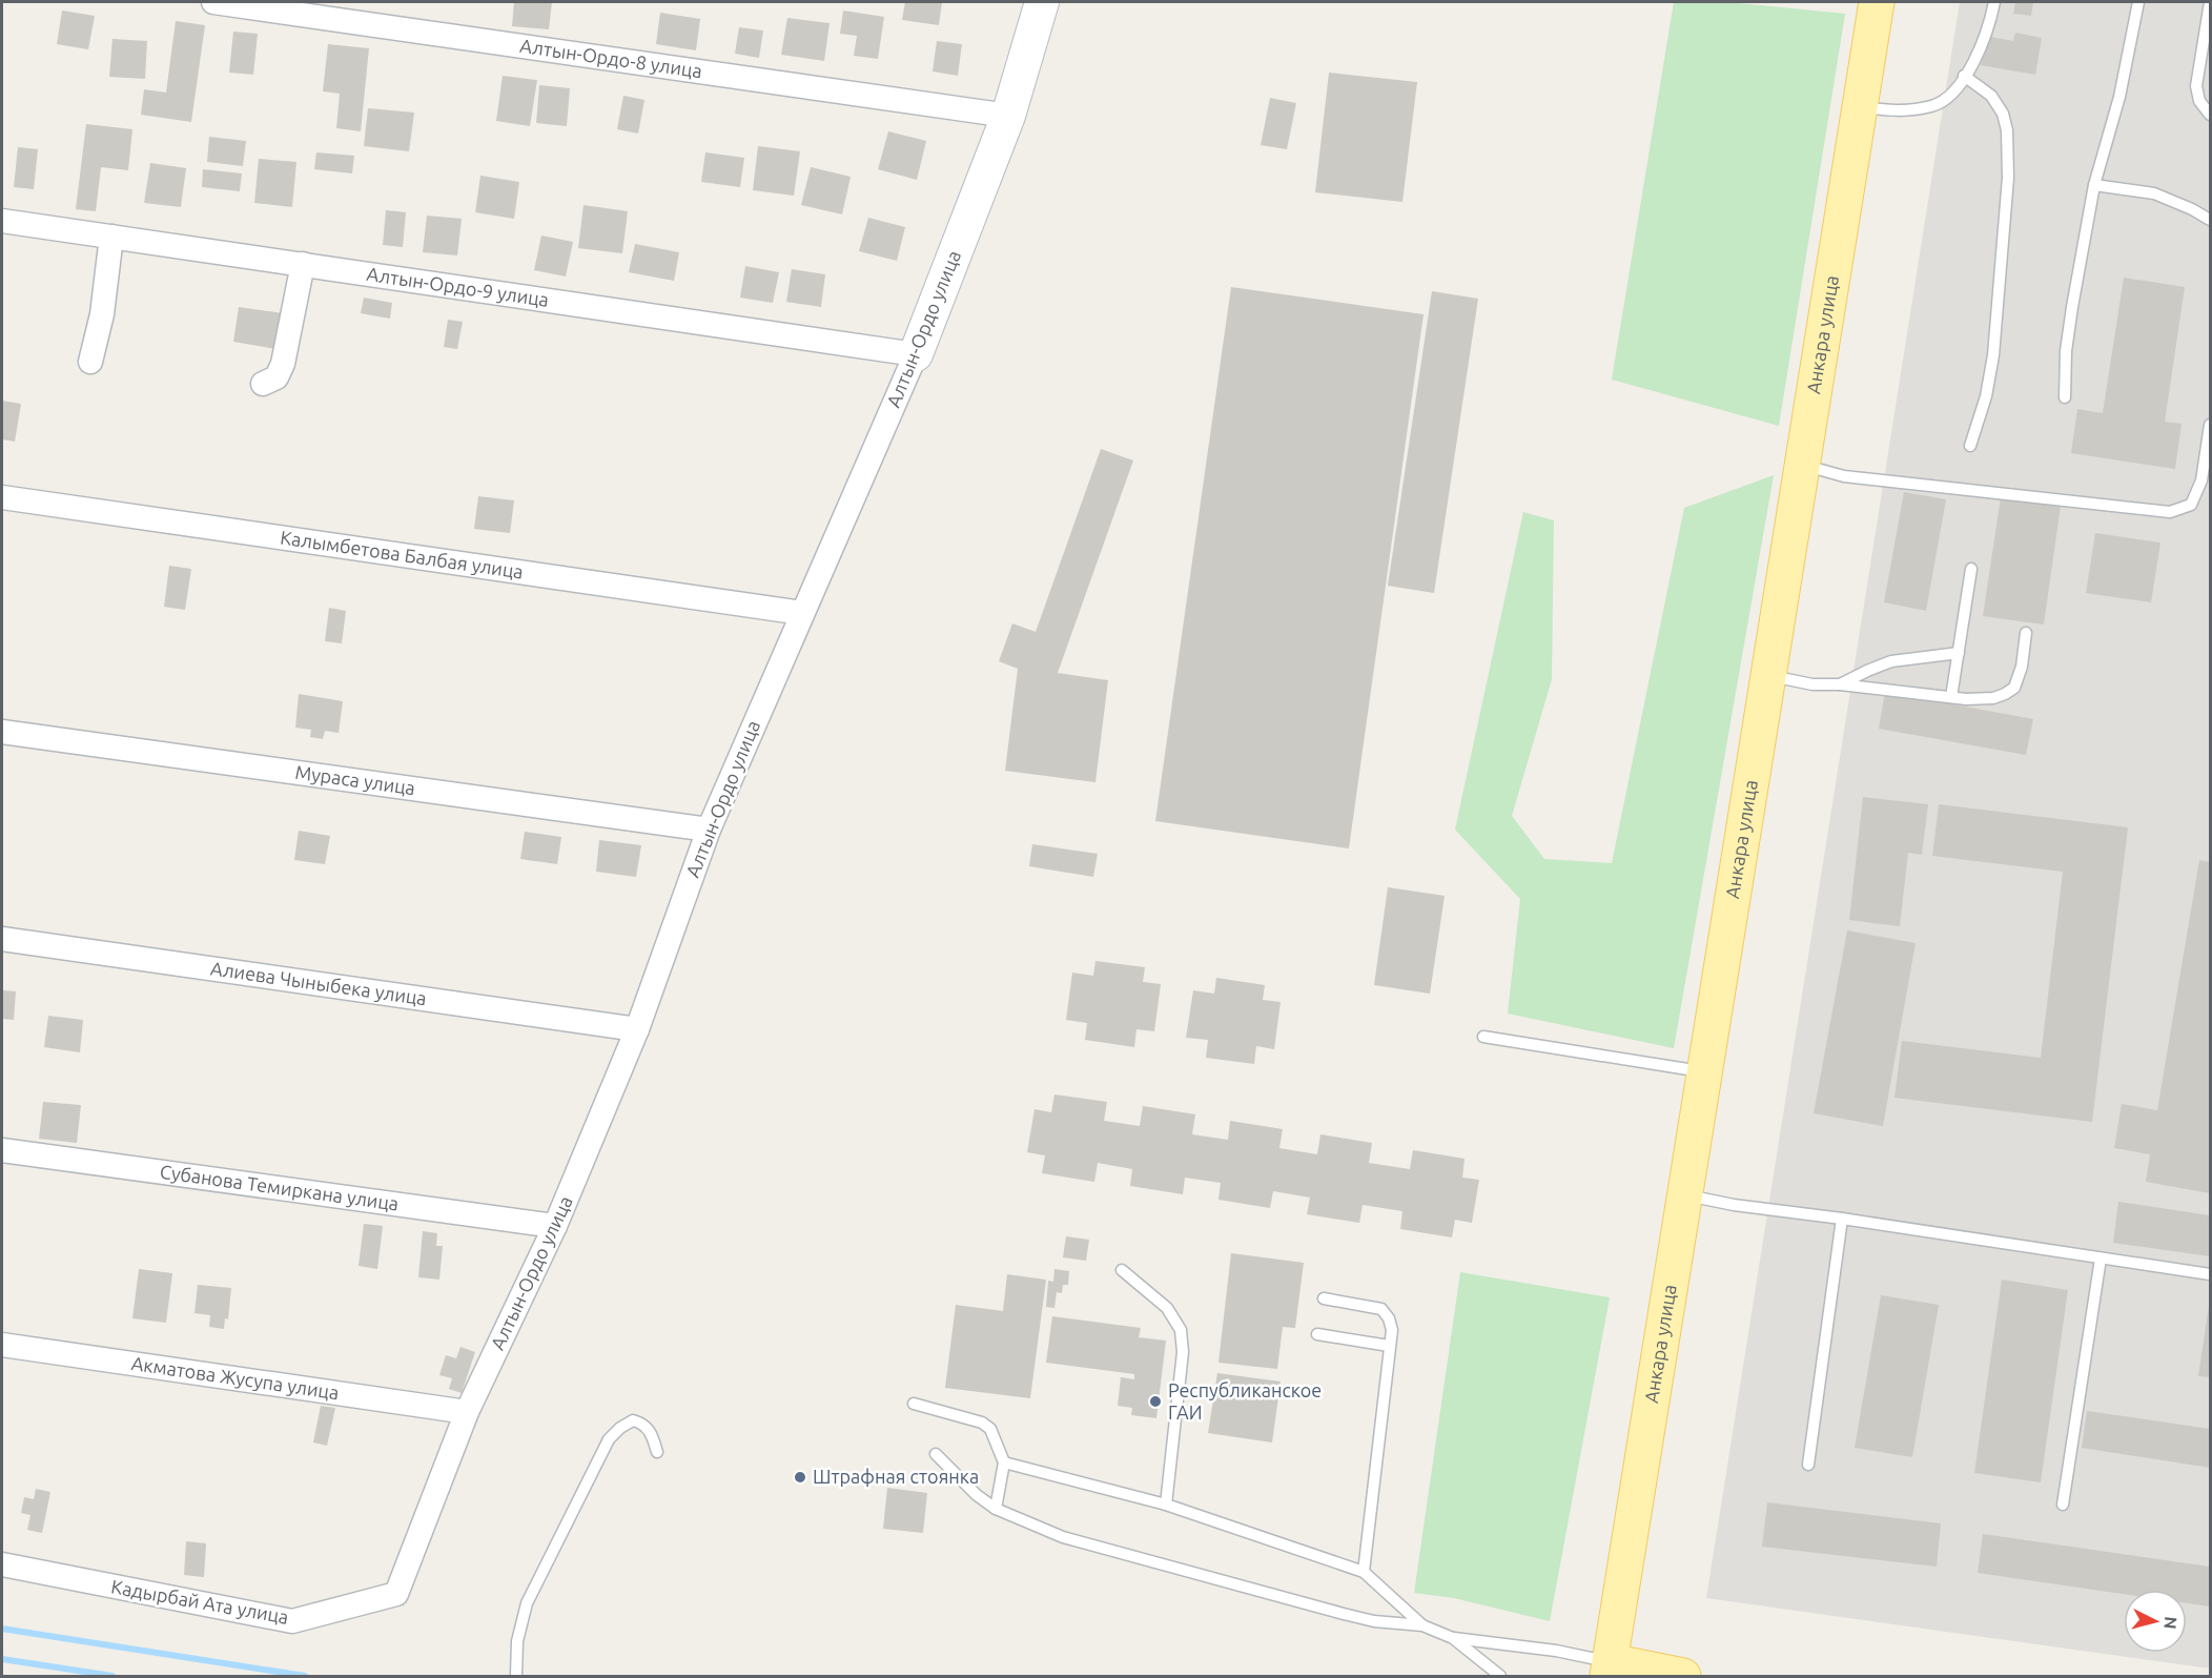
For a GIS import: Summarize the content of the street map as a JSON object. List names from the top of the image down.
{
  "streets": {
    "main road": ["Анкара улица"],
    "street": [
      "Алтын-Ордо-8 улица",
      "Алтын-Ордо-9 улица",
      "Алтын-Ордо улица",
      "Калымбетова Балбая улица",
      "Мураса улица",
      "Алиева Чыныбека улица",
      "Субанова Темиркана улица",
      "Акматова Жусупа улица",
      "Кадырбай Ата улица"
    ]
  },
  "crossings": [
    ["Алтын-Ордо-8 улица", "Алтын-Ордо улица"],
    ["Алтын-Ордо-9 улица", "Алтын-Ордо улица"],
    ["Алтын-Ордо улица", "Калымбетова Балбая улица"],
    ["Алтын-Ордо улица", "Мураса улица"],
    ["Алтын-Ордо улица", "Алиева Чыныбека улица"],
    ["Алтын-Ордо улица", "Субанова Темиркана улица"],
    ["Алтын-Ордо улица", "Акматова Жусупа улица"],
    ["Алтын-Ордо улица", "Кадырбай Ата улица"]
  ],
  "places": ["Республиканское ГАИ", "Штрафная стоянка"],
  "north": "right"
}
